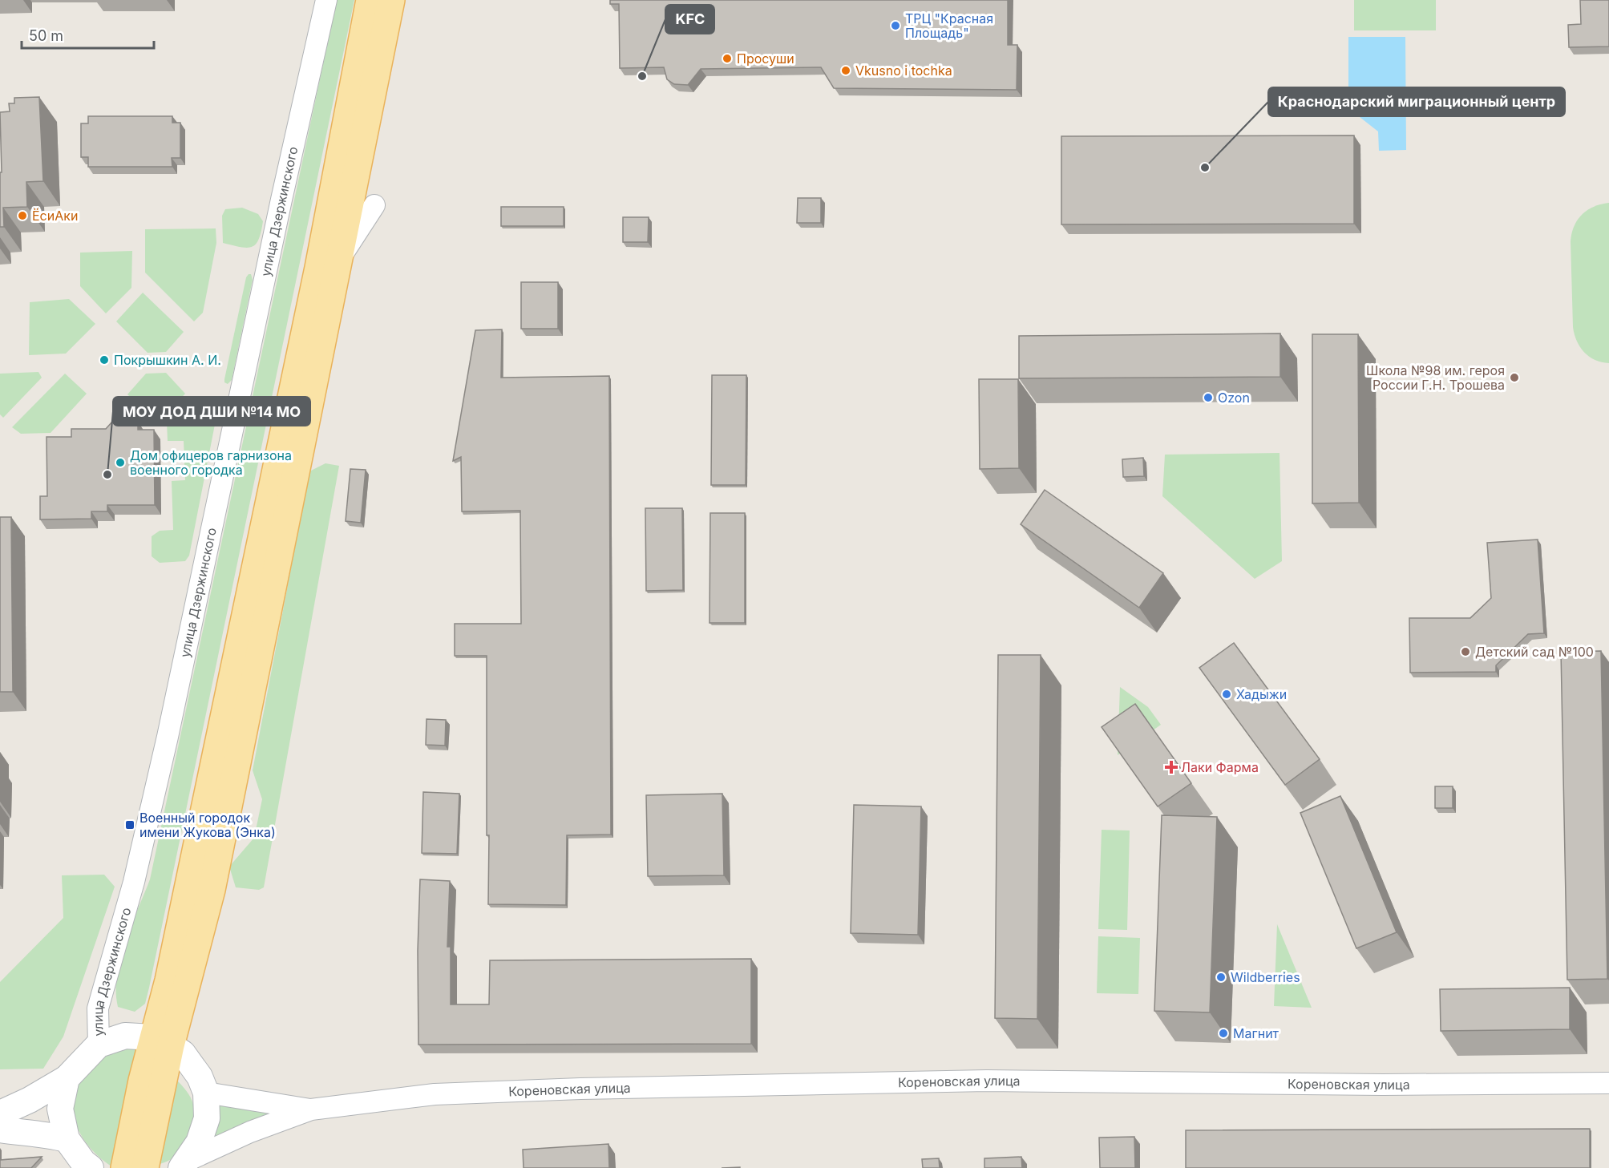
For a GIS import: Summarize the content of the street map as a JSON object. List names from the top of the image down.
{
  "streets": {
    "street": ["улица Дзержинского", "Кореновская улица"]
  },
  "places": {
    "other": [
      "ТРЦ \"Красная Площадь\"",
      "Просуши",
      "Vkusno i tochka",
      "KFC",
      "Краснодарский миграционный центр",
      "ЁсиАки",
      "Покрышкин А. И.",
      "Школа №98 им. героя России Г.Н. Трошева",
      "Ozon",
      "Дом офицеров гарнизона военного городка",
      "МОУ ДОД ДШИ №14 МО",
      "Детский сад №100",
      "Хадыжи",
      "Wildberries",
      "Магнит"
    ],
    "health": ["Лаки Фарма"],
    "transit": ["Военный городок имени Жукова (Энка)"]
  },
  "scale_bar": "50 m"
}
